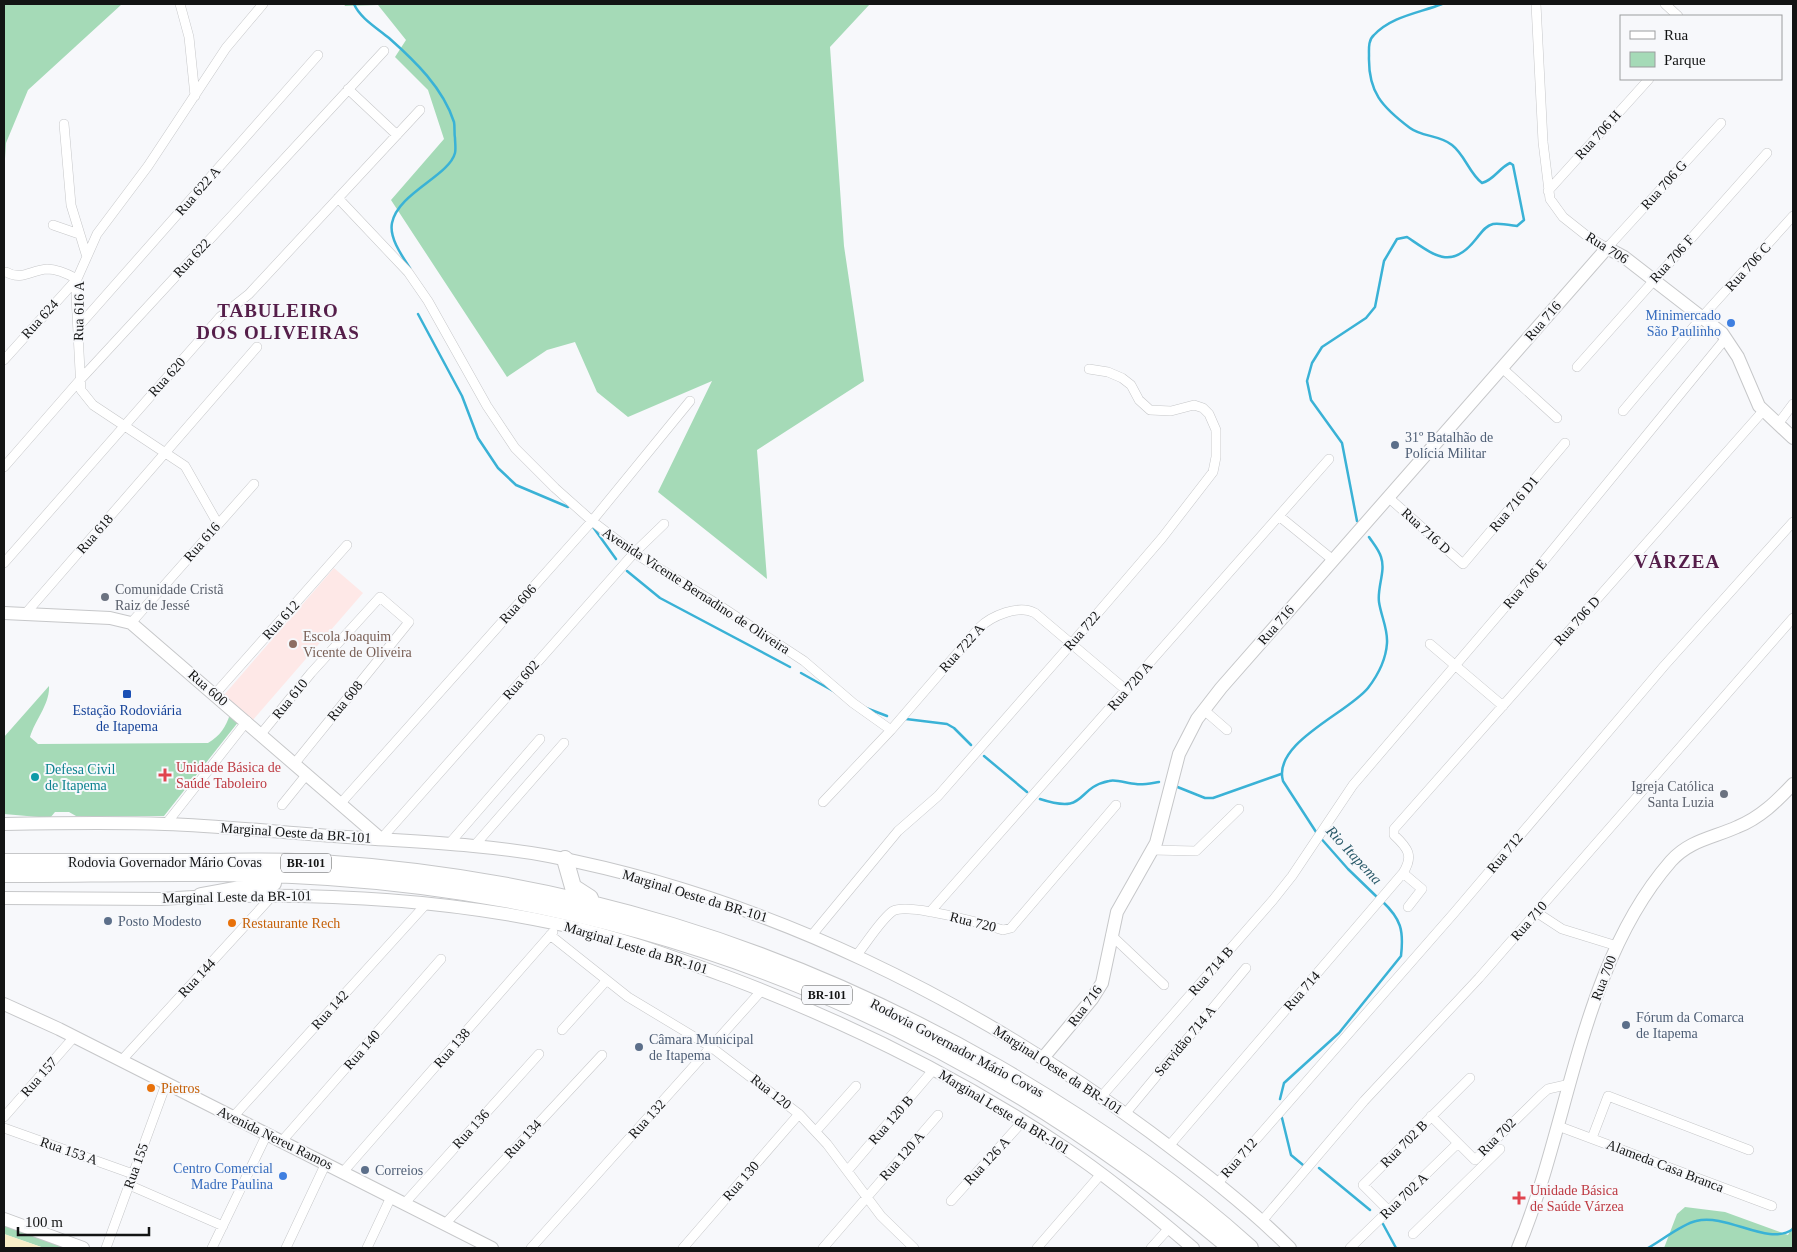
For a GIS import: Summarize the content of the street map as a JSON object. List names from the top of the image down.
{
  "streets": {
    "highway": ["Rodovia Governador Mário Covas", "BR-101"],
    "main road": [
      "Rua 706",
      "Rua 716",
      "Rua 600",
      "Marginal Oeste da BR-101",
      "Marginal Leste da BR-101",
      "Rua 700",
      "Avenida Nereu Ramos"
    ],
    "street": [
      "Rua 706 H",
      "Rua 706 G",
      "Rua 622 A",
      "Rua 622",
      "Rua 706 F",
      "Rua 706 C",
      "Rua 616 A",
      "Rua 624",
      "Rua 620",
      "Rua 716 D1",
      "Rua 716 D",
      "Rua 618",
      "Rua 616",
      "Rua 706 E",
      "Avenida Vicente Bernadino de Oliveira",
      "Rua 606",
      "Rua 612",
      "Rua 706 D",
      "Rua 722",
      "Rua 722 A",
      "Rua 602",
      "Rua 720 A",
      "Rua 610",
      "Rua 608",
      "Rua 712",
      "Rua 710",
      "Rua 720",
      "Rua 714 B",
      "Rua 144",
      "Rua 714",
      "Rua 142",
      "Servidão 714 A",
      "Rua 138",
      "Rua 140",
      "Rua 157",
      "Rua 120",
      "Rua 132",
      "Rua 120 B",
      "Rua 136",
      "Rua 702",
      "Rua 134",
      "Rua 702 B",
      "Rua 153 A",
      "Rua 120 A",
      "Rua 126 A",
      "Rua 155",
      "Alameda Casa Branca",
      "Rua 130",
      "Rua 702 A"
    ]
  },
  "crossings": [
    ["Rua 706 H", "Rua 706"],
    ["Rua 706 G", "Rua 706"],
    ["Rua 706 G", "Rua 716"],
    ["Rua 622 A", "Rua 616 A"],
    ["Rua 706", "Rua 706 F"],
    ["Rua 706", "Rua 706 C"],
    ["Rua 706", "Rua 716"],
    ["Rua 706", "Rua 706 E"],
    ["Rua 706", "Rua 706 D"],
    ["Rua 622", "Rua 616 A"],
    ["Rua 616 A", "Rua 624"],
    ["Rua 616 A", "Rua 620"],
    ["Rua 616 A", "Rua 618"],
    ["Rua 616 A", "Rua 616"],
    ["Rua 716", "Rua 716 D"],
    ["Rua 716", "Marginal Oeste da BR-101"],
    ["Rua 620", "Avenida Vicente Bernadino de Oliveira"],
    ["Rua 716 D1", "Rua 716 D"],
    ["Rua 618", "Rua 600"],
    ["Rua 616", "Rua 600"],
    ["Rua 706 E", "Rua 714 B"],
    ["Avenida Vicente Bernadino de Oliveira", "Rua 606"],
    ["Avenida Vicente Bernadino de Oliveira", "Rua 722 A"],
    ["Avenida Vicente Bernadino de Oliveira", "Rua 602"],
    ["Rua 606", "Rua 600"],
    ["Rua 612", "Rua 600"],
    ["Rua 706 D", "Rua 714"],
    ["Rua 722", "Rua 722 A"],
    ["Rua 722", "Marginal Oeste da BR-101"],
    ["Rua 722 A", "Rua 720 A"],
    ["Rua 602", "Rua 600"],
    ["Rua 602", "Marginal Oeste da BR-101"],
    ["Rua 720 A", "Rua 720"],
    ["Rua 600", "Rua 610"],
    ["Rua 600", "Rua 608"],
    ["Rua 600", "Marginal Oeste da BR-101"],
    ["Rua 610", "Rua 608"],
    ["Marginal Oeste da BR-101", "Rua 712"],
    ["Marginal Oeste da BR-101", "Rua 710"],
    ["Marginal Oeste da BR-101", "Rua 720"],
    ["Marginal Oeste da BR-101", "Rua 714 B"],
    ["Marginal Oeste da BR-101", "Rua 714"],
    ["Marginal Oeste da BR-101", "Servidão 714 A"],
    ["Marginal Leste da BR-101", "Rua 144"],
    ["Marginal Leste da BR-101", "Rua 142"],
    ["Marginal Leste da BR-101", "Rua 138"],
    ["Marginal Leste da BR-101", "Rua 132"],
    ["Marginal Leste da BR-101", "Rua 120 B"],
    ["Marginal Leste da BR-101", "Rua 126 A"],
    ["Rua 144", "Avenida Nereu Ramos"],
    ["Rua 700", "Rua 702"],
    ["Rua 700", "Alameda Casa Branca"],
    ["Rua 142", "Avenida Nereu Ramos"],
    ["Rua 138", "Rua 120"],
    ["Rua 138", "Avenida Nereu Ramos"],
    ["Rua 140", "Avenida Nereu Ramos"],
    ["Rua 157", "Avenida Nereu Ramos"],
    ["Rua 120", "Rua 132"],
    ["Rua 120", "Rua 120 B"],
    ["Rua 120", "Rua 120 A"],
    ["Rua 120", "Rua 130"],
    ["Rua 136", "Avenida Nereu Ramos"],
    ["Rua 702", "Rua 702 B"],
    ["Rua 702", "Rua 702 A"],
    ["Avenida Nereu Ramos", "Rua 134"],
    ["Avenida Nereu Ramos", "Rua 155"],
    ["Rua 702 B", "Rua 702 A"],
    ["Rua 153 A", "Rua 155"]
  ],
  "districts": ["TABULEIRO DOS OLIVEIRAS", "VÁRZEA"],
  "water": ["Rio Itapema"],
  "places": {
    "other": [
      "Minimercado São Paulinho",
      "31º Batalhão de Polícia Militar",
      "Comunidade Cristã Raiz de Jessé",
      "Escola Joaquim Vicente de Oliveira",
      "Defesa Civil de Itapema",
      "Igreja Católica Santa Luzia",
      "Posto Modesto",
      "Restaurante Rech",
      "Fórum da Comarca de Itapema",
      "Câmara Municipal de Itapema",
      "Pietros",
      "Correios",
      "Centro Comercial Madre Paulina"
    ],
    "transit": ["Estação Rodoviária de Itapema"],
    "health": ["Unidade Básica de Saúde Taboleiro", "Unidade Básica de Saúde Várzea"]
  },
  "legend": ["Rua", "Parque"],
  "scale_bar": "100 m"
}
